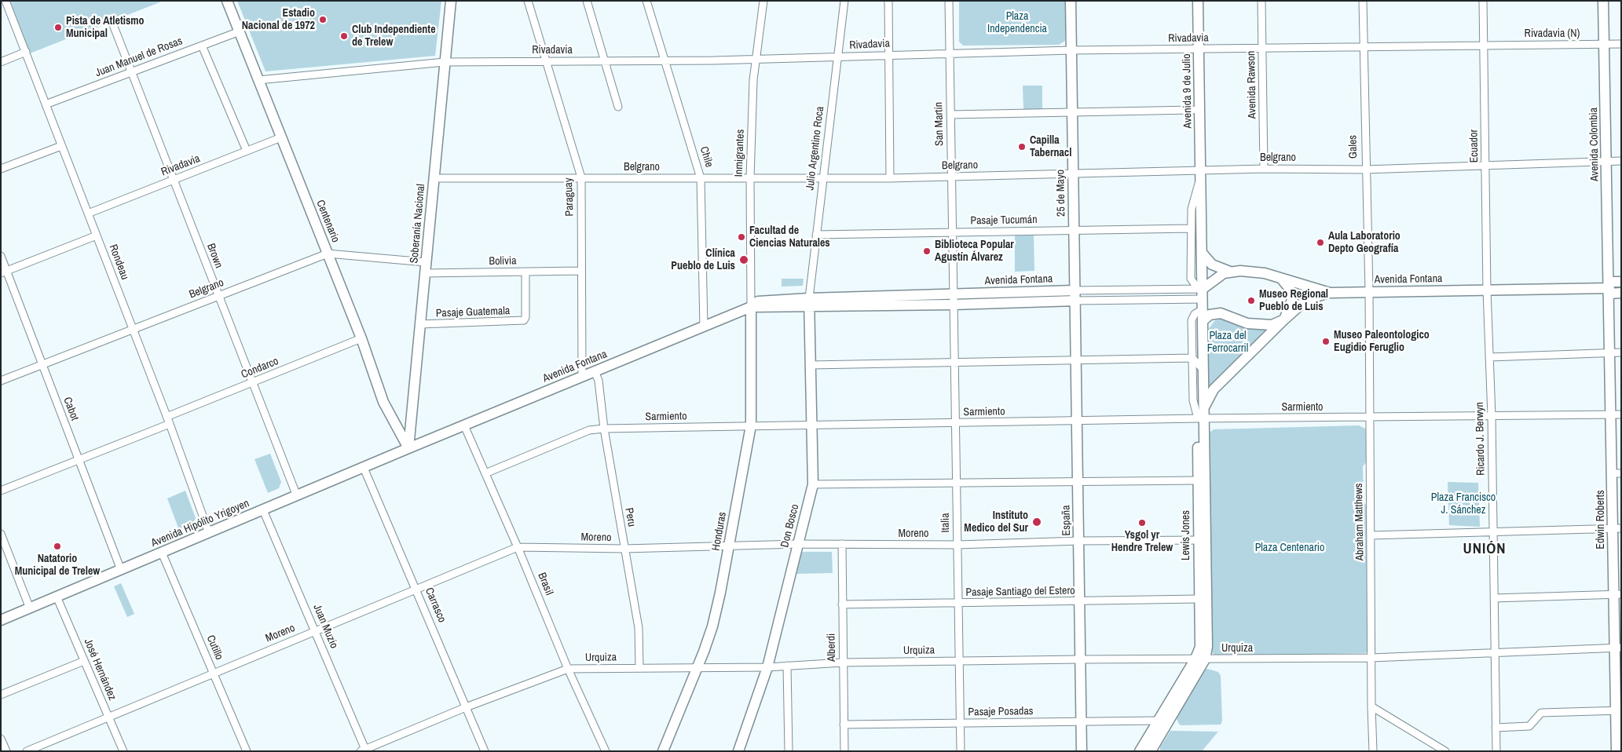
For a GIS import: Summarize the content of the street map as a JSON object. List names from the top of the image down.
{
  "streets": {
    "street": [
      "Rivadavia (N)",
      "Rivadavia",
      "Juan Manuel de Rosas",
      "Avenida Rawson",
      "Avenida 9 de Julio",
      "San Martín",
      "Avenida Colombia",
      "Ecuador",
      "Gales",
      "Julio Argentino Roca",
      "Inmigrantes",
      "Chile",
      "Belgrano",
      "25 de Mayo",
      "Paraguay",
      "Pasaje Tucumán",
      "Centenario",
      "Soberanía Nacional",
      "Brown",
      "Bolivia",
      "Rondeau",
      "Avenida Fontana",
      "Pasaje Guatemala",
      "Condarco",
      "Sarmiento",
      "Cabot",
      "Ricardo J. Berwyn",
      "Peru",
      "Edwin Roberts",
      "España",
      "Abraham Matthews",
      "Italia",
      "Avenida Hipólito Yrigoyen",
      "Don Bosco",
      "Honduras",
      "Moreno",
      "Lewis Jones",
      "Brasil",
      "Pasaje Santiago del Estero",
      "Carrasco",
      "Juan Muzio",
      "Cutillo",
      "Alberdi",
      "Urquiza",
      "José Hernández",
      "Pasaje Posadas"
    ]
  },
  "crossings": [
    ["Rivadavia (N)", "Rivadavia"],
    ["Rivadavia (N)", "Avenida Colombia"],
    ["Rivadavia (N)", "Ecuador"],
    ["Rivadavia", "Avenida Rawson"],
    ["Rivadavia", "Avenida 9 de Julio"],
    ["Rivadavia", "San Martín"],
    ["Rivadavia", "Ecuador"],
    ["Rivadavia", "Gales"],
    ["Rivadavia", "Julio Argentino Roca"],
    ["Rivadavia", "Inmigrantes"],
    ["Rivadavia", "Chile"],
    ["Rivadavia", "25 de Mayo"],
    ["Rivadavia", "Paraguay"],
    ["Rivadavia", "Centenario"],
    ["Rivadavia", "Soberanía Nacional"],
    ["Rivadavia", "Brown"],
    ["Rivadavia", "Rondeau"],
    ["Juan Manuel de Rosas", "Centenario"],
    ["Juan Manuel de Rosas", "Brown"],
    ["Juan Manuel de Rosas", "Rondeau"],
    ["Avenida Rawson", "Belgrano"],
    ["Avenida 9 de Julio", "Belgrano"],
    ["Avenida 9 de Julio", "Pasaje Tucumán"],
    ["Avenida 9 de Julio", "Avenida Fontana"],
    ["Avenida 9 de Julio", "Lewis Jones"],
    ["San Martín", "Belgrano"],
    ["San Martín", "Pasaje Tucumán"],
    ["San Martín", "Avenida Fontana"],
    ["San Martín", "Italia"],
    ["Avenida Colombia", "Belgrano"],
    ["Avenida Colombia", "Avenida Fontana"],
    ["Avenida Colombia", "Edwin Roberts"],
    ["Ecuador", "Belgrano"],
    ["Ecuador", "Avenida Fontana"],
    ["Ecuador", "Ricardo J. Berwyn"],
    ["Gales", "Belgrano"],
    ["Gales", "Avenida Fontana"],
    ["Gales", "Abraham Matthews"],
    ["Julio Argentino Roca", "Belgrano"],
    ["Julio Argentino Roca", "Pasaje Tucumán"],
    ["Julio Argentino Roca", "Avenida Fontana"],
    ["Julio Argentino Roca", "Don Bosco"],
    ["Inmigrantes", "Belgrano"],
    ["Inmigrantes", "Avenida Fontana"],
    ["Inmigrantes", "Honduras"],
    ["Chile", "Belgrano"],
    ["Chile", "Avenida Fontana"],
    ["Belgrano", "25 de Mayo"],
    ["Belgrano", "Paraguay"],
    ["Belgrano", "Centenario"],
    ["Belgrano", "Soberanía Nacional"],
    ["Belgrano", "Brown"],
    ["Belgrano", "Rondeau"],
    ["Belgrano", "Cabot"],
    ["25 de Mayo", "Pasaje Tucumán"],
    ["25 de Mayo", "Avenida Fontana"],
    ["25 de Mayo", "España"],
    ["Paraguay", "Bolivia"],
    ["Paraguay", "Avenida Fontana"],
    ["Centenario", "Soberanía Nacional"],
    ["Centenario", "Avenida Fontana"],
    ["Centenario", "Condarco"],
    ["Centenario", "Avenida Hipólito Yrigoyen"],
    ["Soberanía Nacional", "Bolivia"],
    ["Soberanía Nacional", "Avenida Fontana"],
    ["Soberanía Nacional", "Pasaje Guatemala"],
    ["Soberanía Nacional", "Avenida Hipólito Yrigoyen"],
    ["Brown", "Condarco"],
    ["Brown", "Avenida Hipólito Yrigoyen"],
    ["Bolivia", "Pasaje Guatemala"],
    ["Rondeau", "Condarco"],
    ["Rondeau", "Avenida Hipólito Yrigoyen"],
    ["Avenida Fontana", "Ricardo J. Berwyn"],
    ["Avenida Fontana", "Peru"],
    ["Avenida Fontana", "Edwin Roberts"],
    ["Avenida Fontana", "España"],
    ["Avenida Fontana", "Abraham Matthews"],
    ["Avenida Fontana", "Italia"],
    ["Avenida Fontana", "Avenida Hipólito Yrigoyen"],
    ["Avenida Fontana", "Don Bosco"],
    ["Avenida Fontana", "Honduras"],
    ["Avenida Fontana", "Lewis Jones"],
    ["Avenida Fontana", "Brasil"],
    ["Condarco", "Cabot"],
    ["Sarmiento", "Ricardo J. Berwyn"],
    ["Sarmiento", "Peru"],
    ["Sarmiento", "Edwin Roberts"],
    ["Sarmiento", "España"],
    ["Sarmiento", "Abraham Matthews"],
    ["Sarmiento", "Italia"],
    ["Sarmiento", "Don Bosco"],
    ["Sarmiento", "Honduras"],
    ["Sarmiento", "Lewis Jones"],
    ["Sarmiento", "Brasil"],
    ["Cabot", "Avenida Hipólito Yrigoyen"],
    ["Ricardo J. Berwyn", "Urquiza"],
    ["Peru", "Moreno"],
    ["Peru", "Urquiza"],
    ["Edwin Roberts", "Urquiza"],
    ["España", "Moreno"],
    ["España", "Pasaje Santiago del Estero"],
    ["España", "Urquiza"],
    ["España", "Pasaje Posadas"],
    ["Abraham Matthews", "Urquiza"],
    ["Italia", "Moreno"],
    ["Italia", "Pasaje Santiago del Estero"],
    ["Italia", "Urquiza"],
    ["Italia", "Pasaje Posadas"],
    ["Avenida Hipólito Yrigoyen", "Carrasco"],
    ["Avenida Hipólito Yrigoyen", "Juan Muzio"],
    ["Avenida Hipólito Yrigoyen", "Cutillo"],
    ["Avenida Hipólito Yrigoyen", "José Hernández"],
    ["Don Bosco", "Moreno"],
    ["Don Bosco", "Urquiza"],
    ["Honduras", "Moreno"],
    ["Honduras", "Urquiza"],
    ["Moreno", "Lewis Jones"],
    ["Moreno", "Brasil"],
    ["Moreno", "Carrasco"],
    ["Moreno", "Juan Muzio"],
    ["Moreno", "Cutillo"],
    ["Moreno", "Alberdi"],
    ["Moreno", "José Hernández"],
    ["Lewis Jones", "Pasaje Santiago del Estero"],
    ["Lewis Jones", "Urquiza"],
    ["Lewis Jones", "Pasaje Posadas"],
    ["Brasil", "Urquiza"],
    ["Pasaje Santiago del Estero", "Alberdi"],
    ["Carrasco", "Urquiza"],
    ["Juan Muzio", "Urquiza"],
    ["Alberdi", "Urquiza"],
    ["Alberdi", "Pasaje Posadas"]
  ],
  "districts": ["UNIÓN"],
  "parks": [
    "Plaza Independencia",
    "Plaza del Ferrocarril",
    "Plaza Francisco J. Sánchez",
    "Plaza Centenario"
  ],
  "places": [
    "Estadio Nacional de 1972",
    "Pista de Atletismo Municipal",
    "Club Independiente de Trelew",
    "Capilla Tabernacl",
    "Facultad de Ciencias Naturales",
    "Aula Laboratorio Depto Geografía",
    "Biblioteca Popular Agustín Álvarez",
    "Clínica Pueblo de Luis",
    "Museo Regional Pueblo de Luis",
    "Museo Paleontologico Eugidio Feruglio",
    "Instituto Medico del Sur",
    "Ysgol yr Hendre Trelew",
    "Natatorio Municipal de Trelew"
  ]
}
